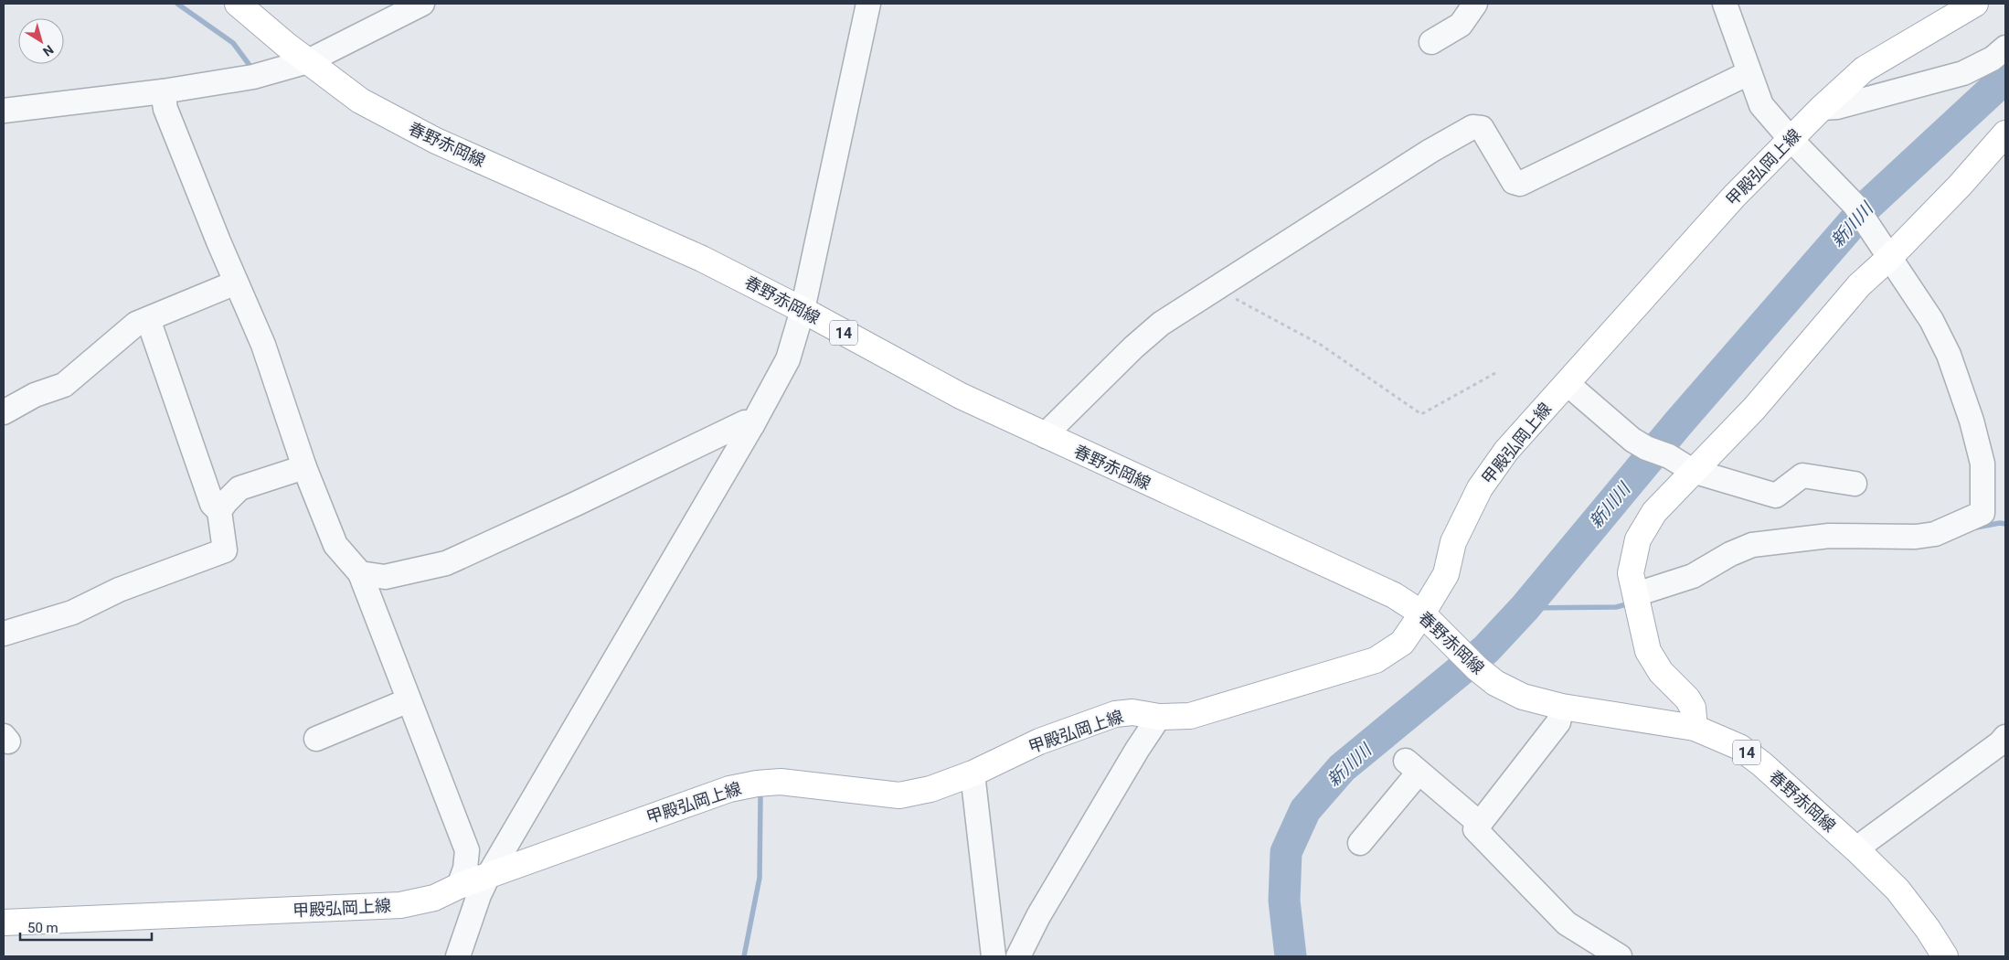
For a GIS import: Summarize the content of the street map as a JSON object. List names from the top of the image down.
{
  "streets": {
    "main road": ["春野赤岡線", "甲殿弘岡上線", "14"]
  },
  "crossings": [
    ["春野赤岡線", "甲殿弘岡上線"]
  ],
  "water": ["新川川"],
  "scale_bar": "50 m",
  "north": "bottom right"
}
